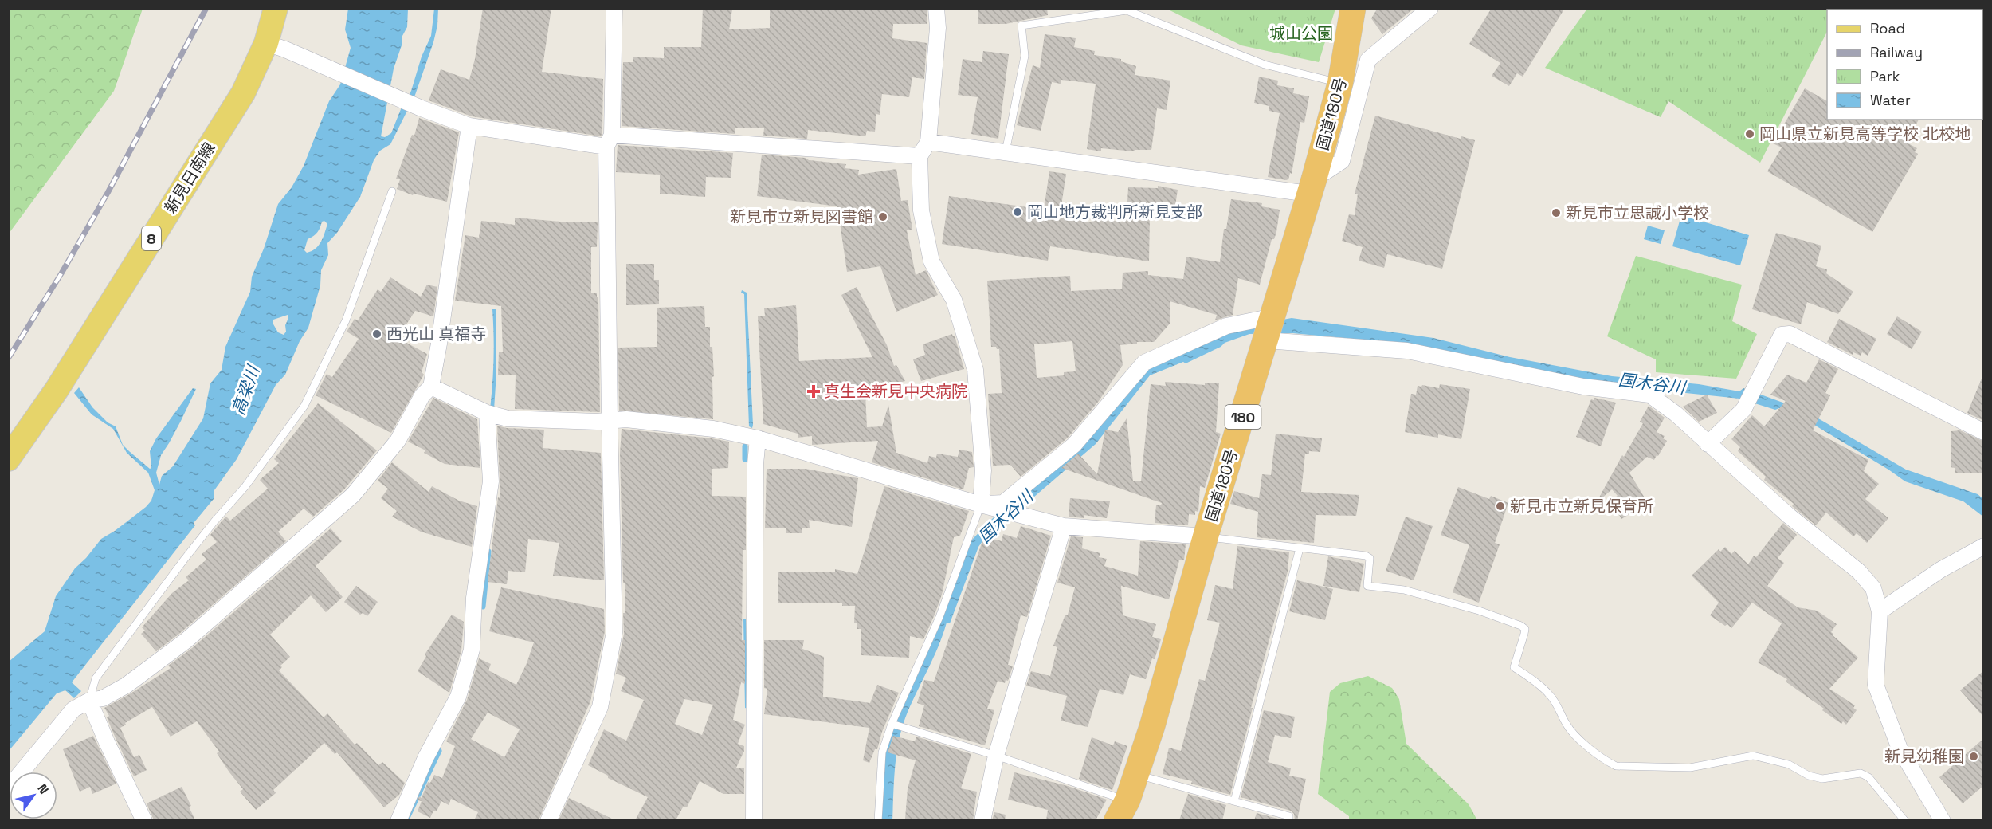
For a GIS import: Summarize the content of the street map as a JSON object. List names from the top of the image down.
{
  "streets": {
    "highway": ["国道180号", "180"],
    "main road": ["新見日南線", "8"]
  },
  "water": ["国木谷川", "高梁川"],
  "parks": ["城山公園"],
  "places": {
    "other": [
      "岡山県立新見高等学校 北校地",
      "岡山地方裁判所新見支部",
      "新見市立思誠小学校",
      "新見市立新見図書館",
      "西光山 真福寺",
      "新見市立新見保育所",
      "新見幼稚園"
    ],
    "health": ["真生会新見中央病院"]
  },
  "legend": [
    "Road",
    "Railway",
    "Park",
    "Water"
  ],
  "north": "top right"
}
